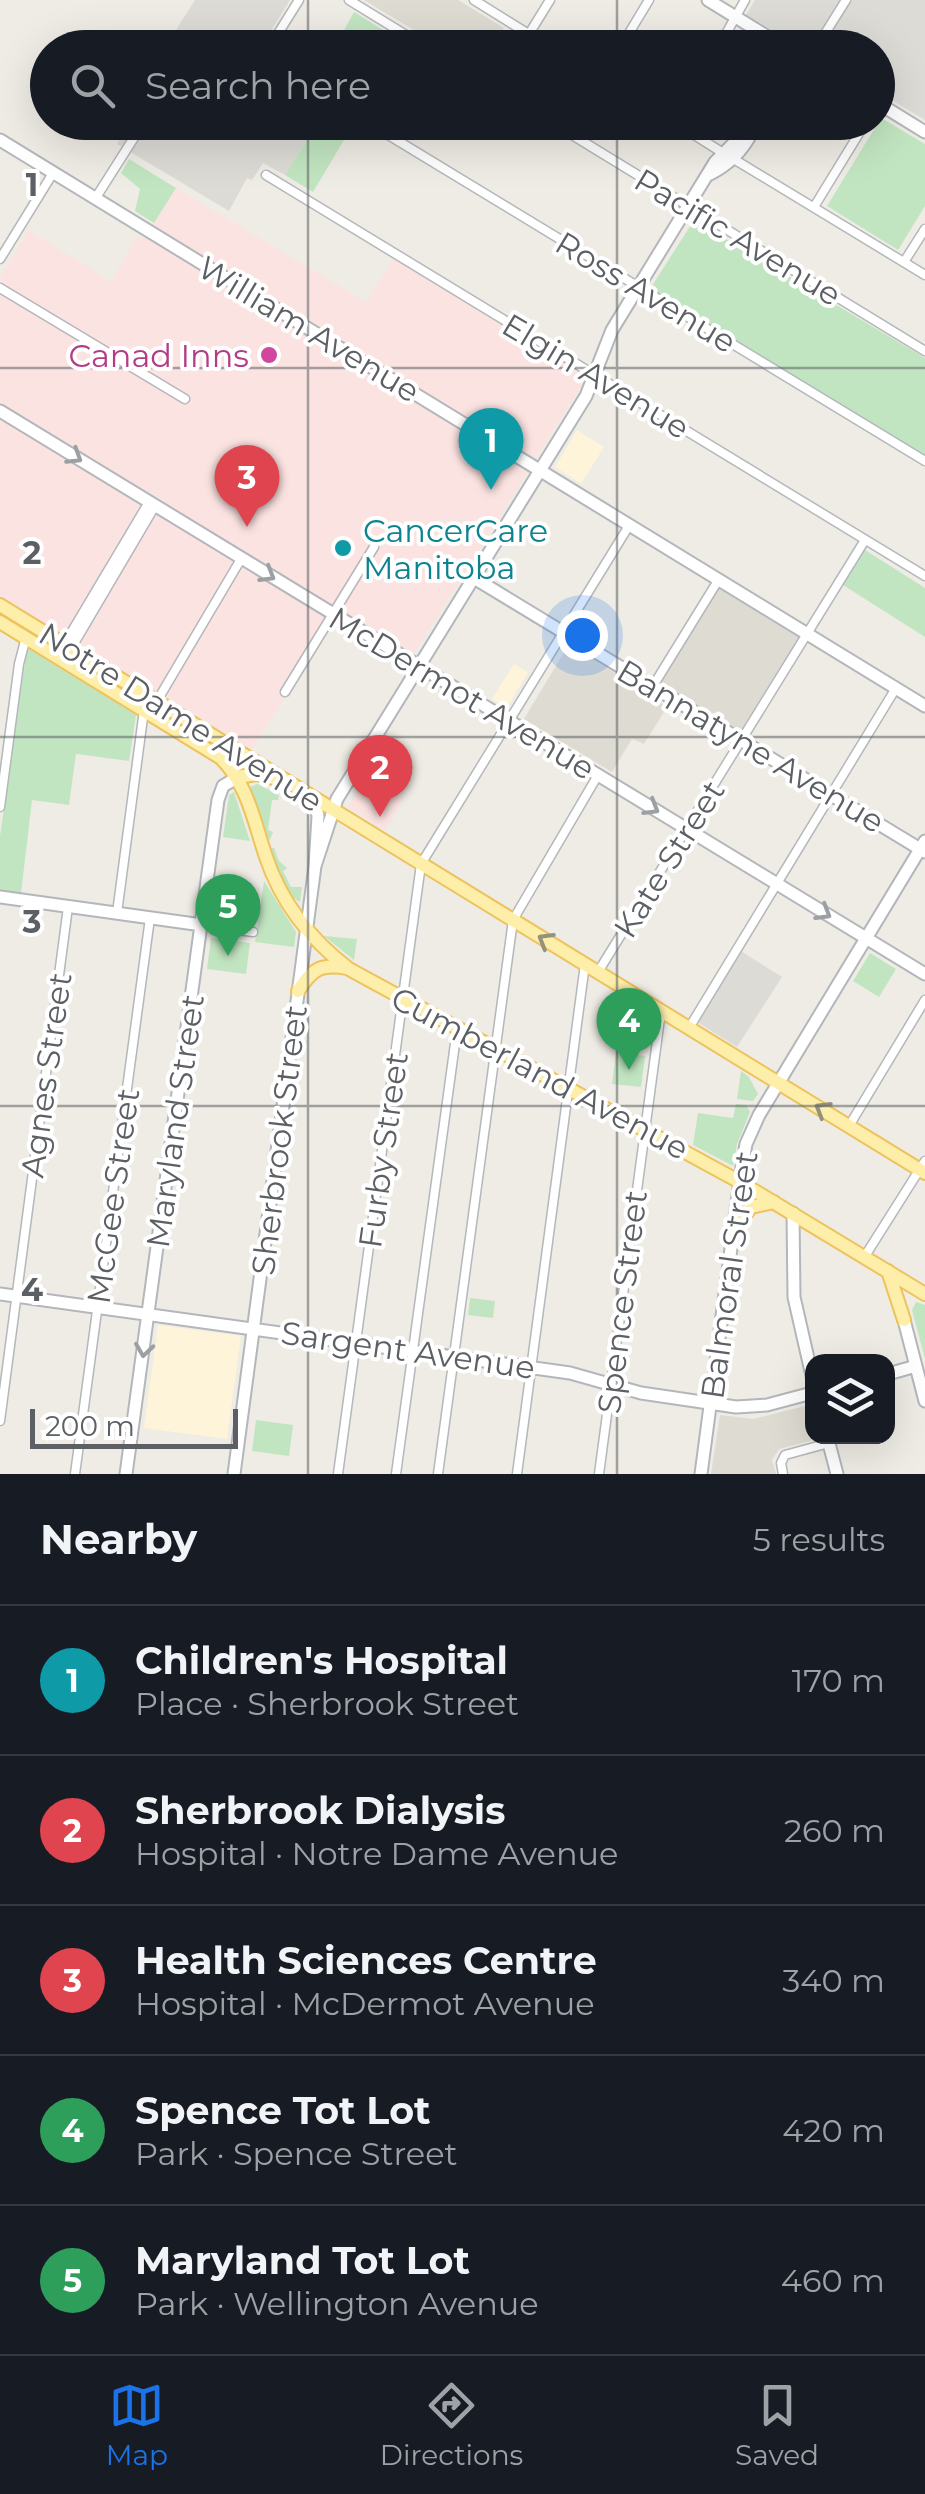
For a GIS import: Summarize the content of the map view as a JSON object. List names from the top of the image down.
{
  "streets": {
    "main road": [
      "William Avenue",
      "McDermot Avenue",
      "Notre Dame Avenue",
      "Bannatyne Avenue",
      "Cumberland Avenue",
      "Maryland Street",
      "Sherbrook Street",
      "Balmoral Street",
      "Sargent Avenue"
    ],
    "street": [
      "Pacific Avenue",
      "Ross Avenue",
      "Elgin Avenue",
      "Kate Street",
      "Agnes Street",
      "Furby Street",
      "McGee Street",
      "Spence Street"
    ]
  },
  "crossings": [
    ["Pacific Avenue", "Sherbrook Street"],
    ["Ross Avenue", "Sherbrook Street"],
    ["William Avenue", "Kate Street"],
    ["William Avenue", "Sherbrook Street"],
    ["William Avenue", "Furby Street"],
    ["Elgin Avenue", "Kate Street"],
    ["Elgin Avenue", "Sherbrook Street"],
    ["McDermot Avenue", "Kate Street"],
    ["McDermot Avenue", "Sherbrook Street"],
    ["McDermot Avenue", "Furby Street"],
    ["McDermot Avenue", "Balmoral Street"],
    ["Notre Dame Avenue", "Kate Street"],
    ["Notre Dame Avenue", "Cumberland Avenue"],
    ["Notre Dame Avenue", "Maryland Street"],
    ["Notre Dame Avenue", "Sherbrook Street"],
    ["Notre Dame Avenue", "Furby Street"],
    ["Notre Dame Avenue", "Balmoral Street"],
    ["Notre Dame Avenue", "Spence Street"],
    ["Bannatyne Avenue", "Kate Street"],
    ["Bannatyne Avenue", "Sherbrook Street"],
    ["Bannatyne Avenue", "Furby Street"],
    ["Bannatyne Avenue", "Balmoral Street"],
    ["Cumberland Avenue", "Maryland Street"],
    ["Cumberland Avenue", "Sherbrook Street"],
    ["Cumberland Avenue", "Furby Street"],
    ["Cumberland Avenue", "Balmoral Street"],
    ["Cumberland Avenue", "Spence Street"],
    ["Agnes Street", "Sargent Avenue"],
    ["Maryland Street", "Sargent Avenue"],
    ["Sherbrook Street", "Sargent Avenue"],
    ["Furby Street", "Sargent Avenue"],
    ["McGee Street", "Sargent Avenue"],
    ["Balmoral Street", "Sargent Avenue"],
    ["Spence Street", "Sargent Avenue"]
  ],
  "one_way": ["McDermot Avenue"],
  "places": ["Canad Inns", "CancerCare Manitoba"],
  "scale_bar": "200 m",
  "page": {
    "search": "Search here",
    "pins": [
      "1",
      "3",
      "2",
      "5",
      "4"
    ],
    "scale": "200 m",
    "heading": ["Nearby", "5 results"],
    "list": [
      {
        "mark": "1",
        "name": "Children's Hospital",
        "note": "Place · Sherbrook Street",
        "value": "170 m"
      },
      {
        "mark": "2",
        "name": "Sherbrook Dialysis",
        "note": "Hospital · Notre Dame Avenue",
        "value": "260 m"
      },
      {
        "mark": "3",
        "name": "Health Sciences Centre",
        "note": "Hospital · McDermot Avenue",
        "value": "340 m"
      },
      {
        "mark": "4",
        "name": "Spence Tot Lot",
        "note": "Park · Spence Street",
        "value": "420 m"
      },
      {
        "mark": "5",
        "name": "Maryland Tot Lot",
        "note": "Park · Wellington Avenue",
        "value": "460 m"
      }
    ],
    "nav": ["Map", "Directions", "Saved"]
  },
  "grid": {
    "rows": [
      "1",
      "2",
      "3",
      "4"
    ]
  }
}
